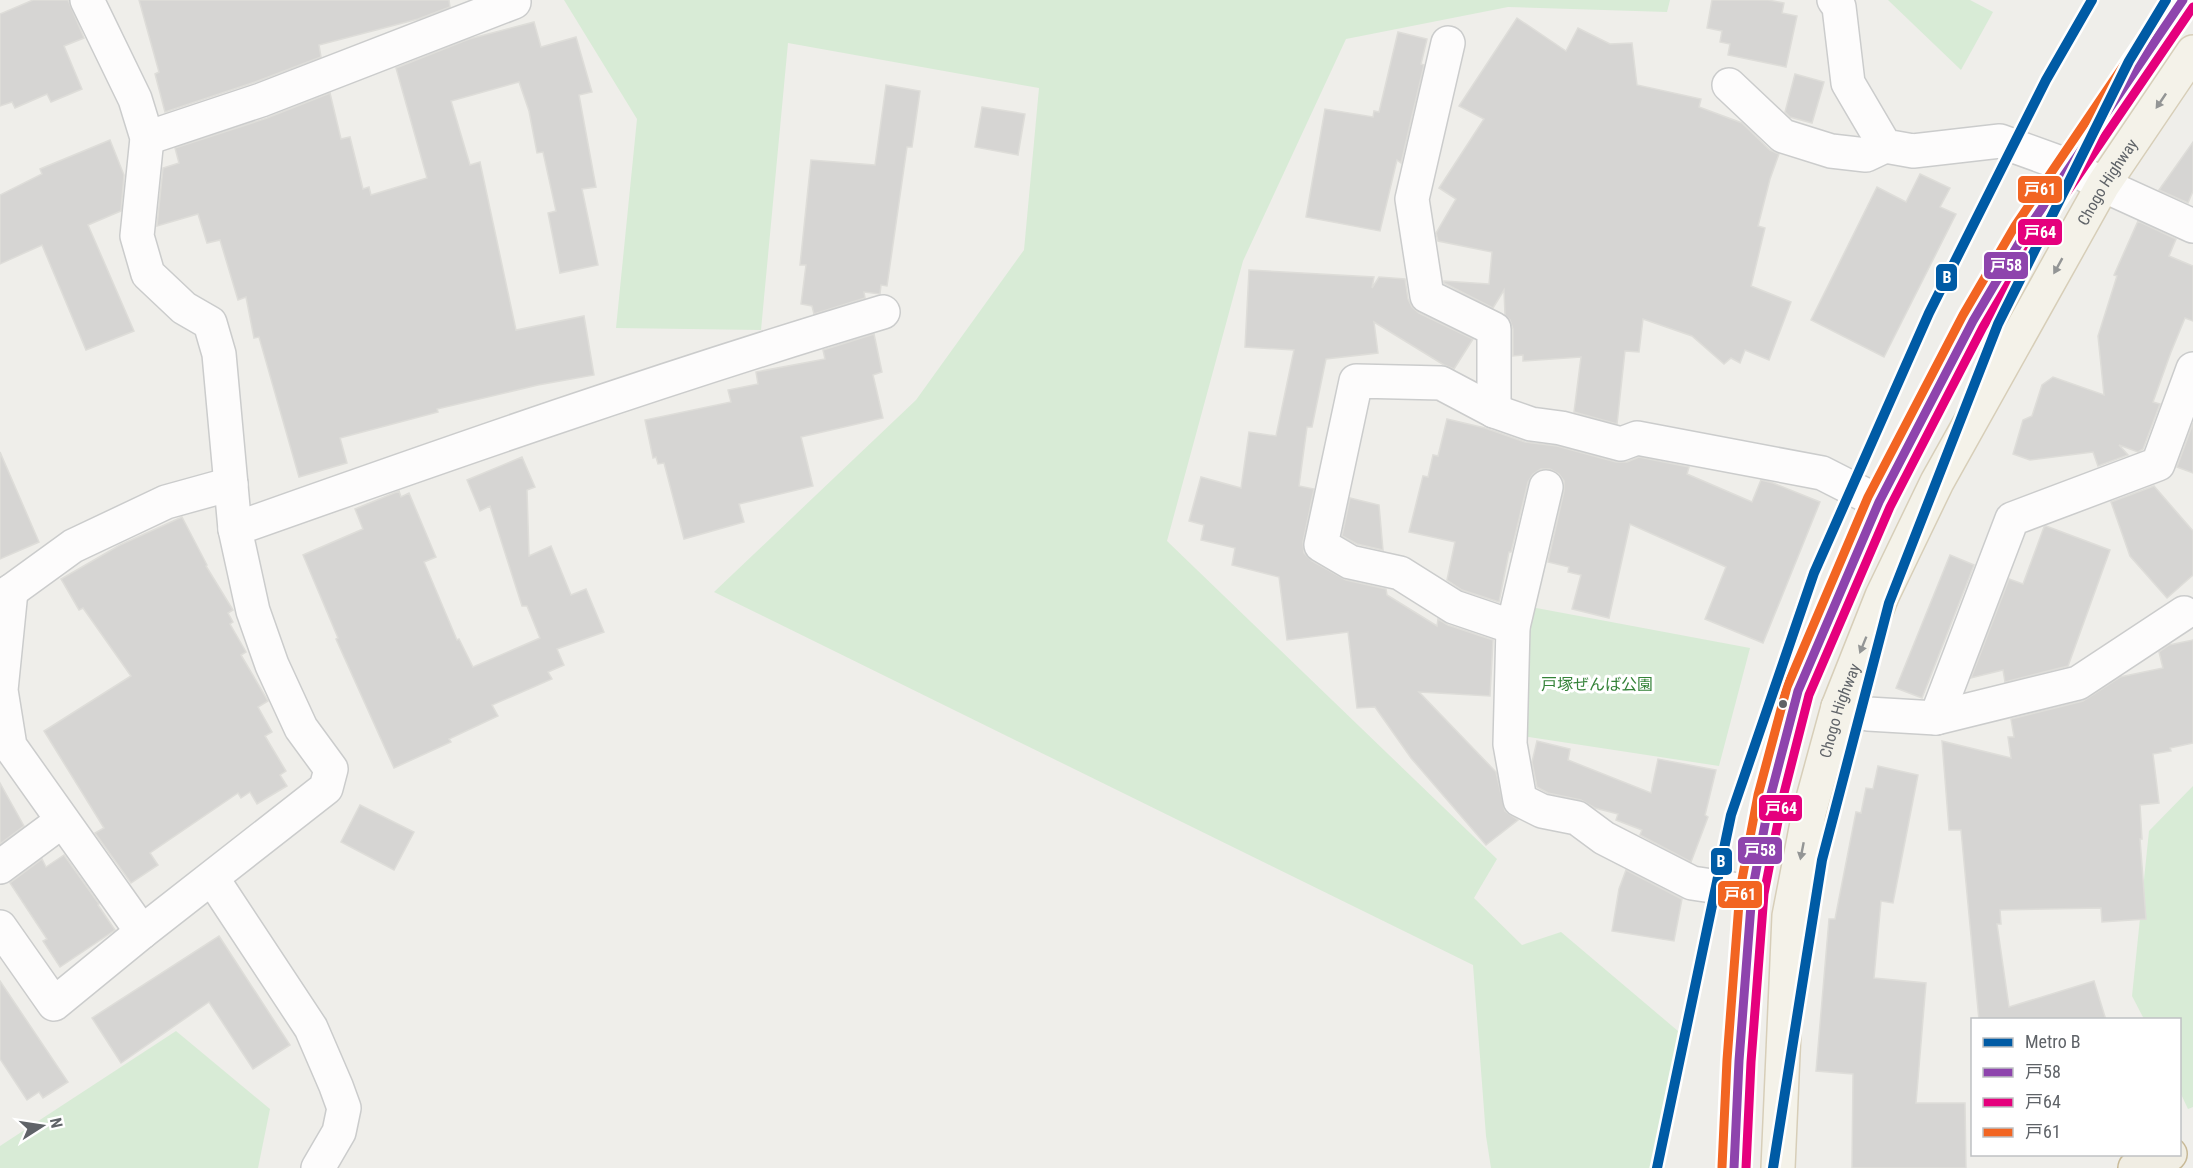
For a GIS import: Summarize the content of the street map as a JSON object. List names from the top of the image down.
{
  "streets": {
    "main road": ["Chogo Highway"]
  },
  "parks": ["戸塚ぜんば公園"],
  "lines": [
    "metro line B",
    "transit line 戸58",
    "transit line 戸61",
    "transit line 戸64"
  ],
  "legend": [
    "Metro B",
    "戸58",
    "戸64",
    "戸61"
  ],
  "north": "right"
}
